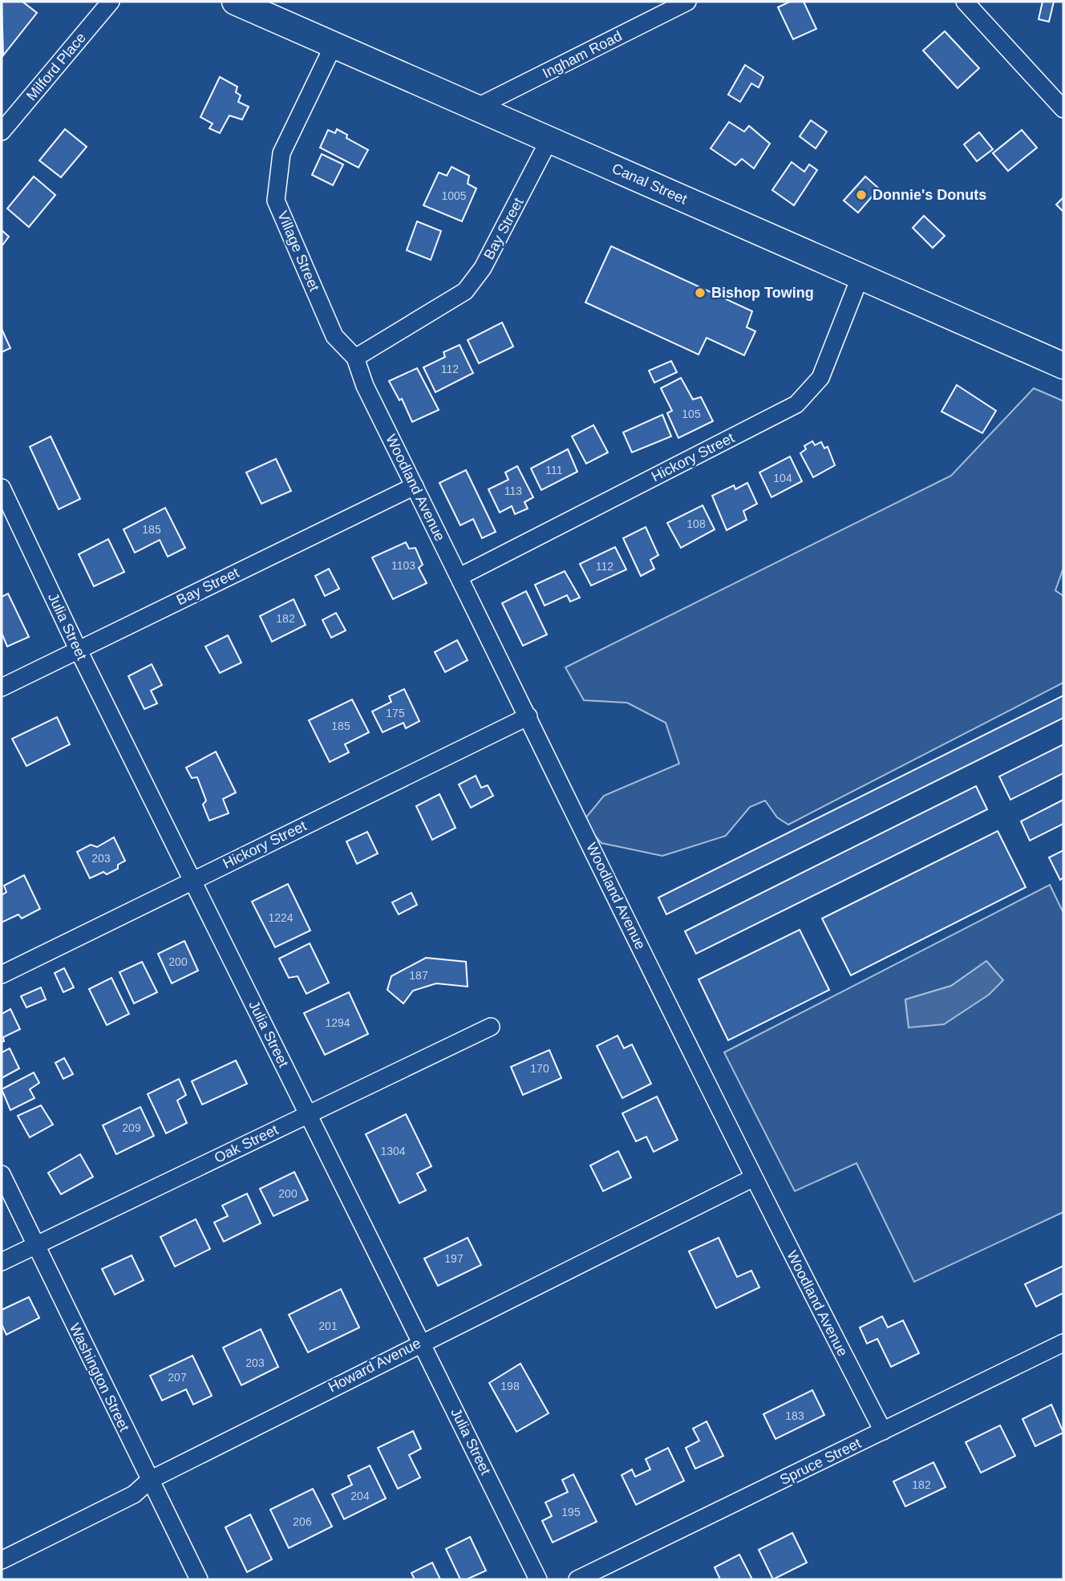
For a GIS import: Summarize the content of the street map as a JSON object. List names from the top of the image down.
{
  "streets": {
    "main road": ["Canal Street"],
    "street": [
      "Ingham Road",
      "Milford Place",
      "Bay Street",
      "Village Street",
      "Hickory Street",
      "Woodland Avenue",
      "Julia Street",
      "Oak Street",
      "Howard Avenue",
      "Washington Street",
      "Spruce Street"
    ]
  },
  "crossings": [
    ["Ingham Road", "Canal Street"],
    ["Canal Street", "Bay Street"],
    ["Canal Street", "Village Street"],
    ["Canal Street", "Hickory Street"],
    ["Bay Street", "Village Street"],
    ["Bay Street", "Woodland Avenue"],
    ["Bay Street", "Julia Street"],
    ["Village Street", "Woodland Avenue"],
    ["Hickory Street", "Woodland Avenue"],
    ["Hickory Street", "Julia Street"],
    ["Woodland Avenue", "Howard Avenue"],
    ["Woodland Avenue", "Spruce Street"],
    ["Julia Street", "Oak Street"],
    ["Julia Street", "Howard Avenue"],
    ["Oak Street", "Washington Street"],
    ["Howard Avenue", "Washington Street"]
  ],
  "places": ["Donnie's Donuts", "Bishop Towing"],
  "house_numbers": [
    "1005",
    "112",
    "105",
    "111",
    "104",
    "113",
    "108",
    "185",
    "1103",
    "112",
    "182",
    "175",
    "185",
    "203",
    "1224",
    "200",
    "187",
    "1294",
    "170",
    "209",
    "1304",
    "200",
    "197",
    "201",
    "203",
    "207",
    "198",
    "183",
    "182",
    "204",
    "195",
    "206"
  ]
}
